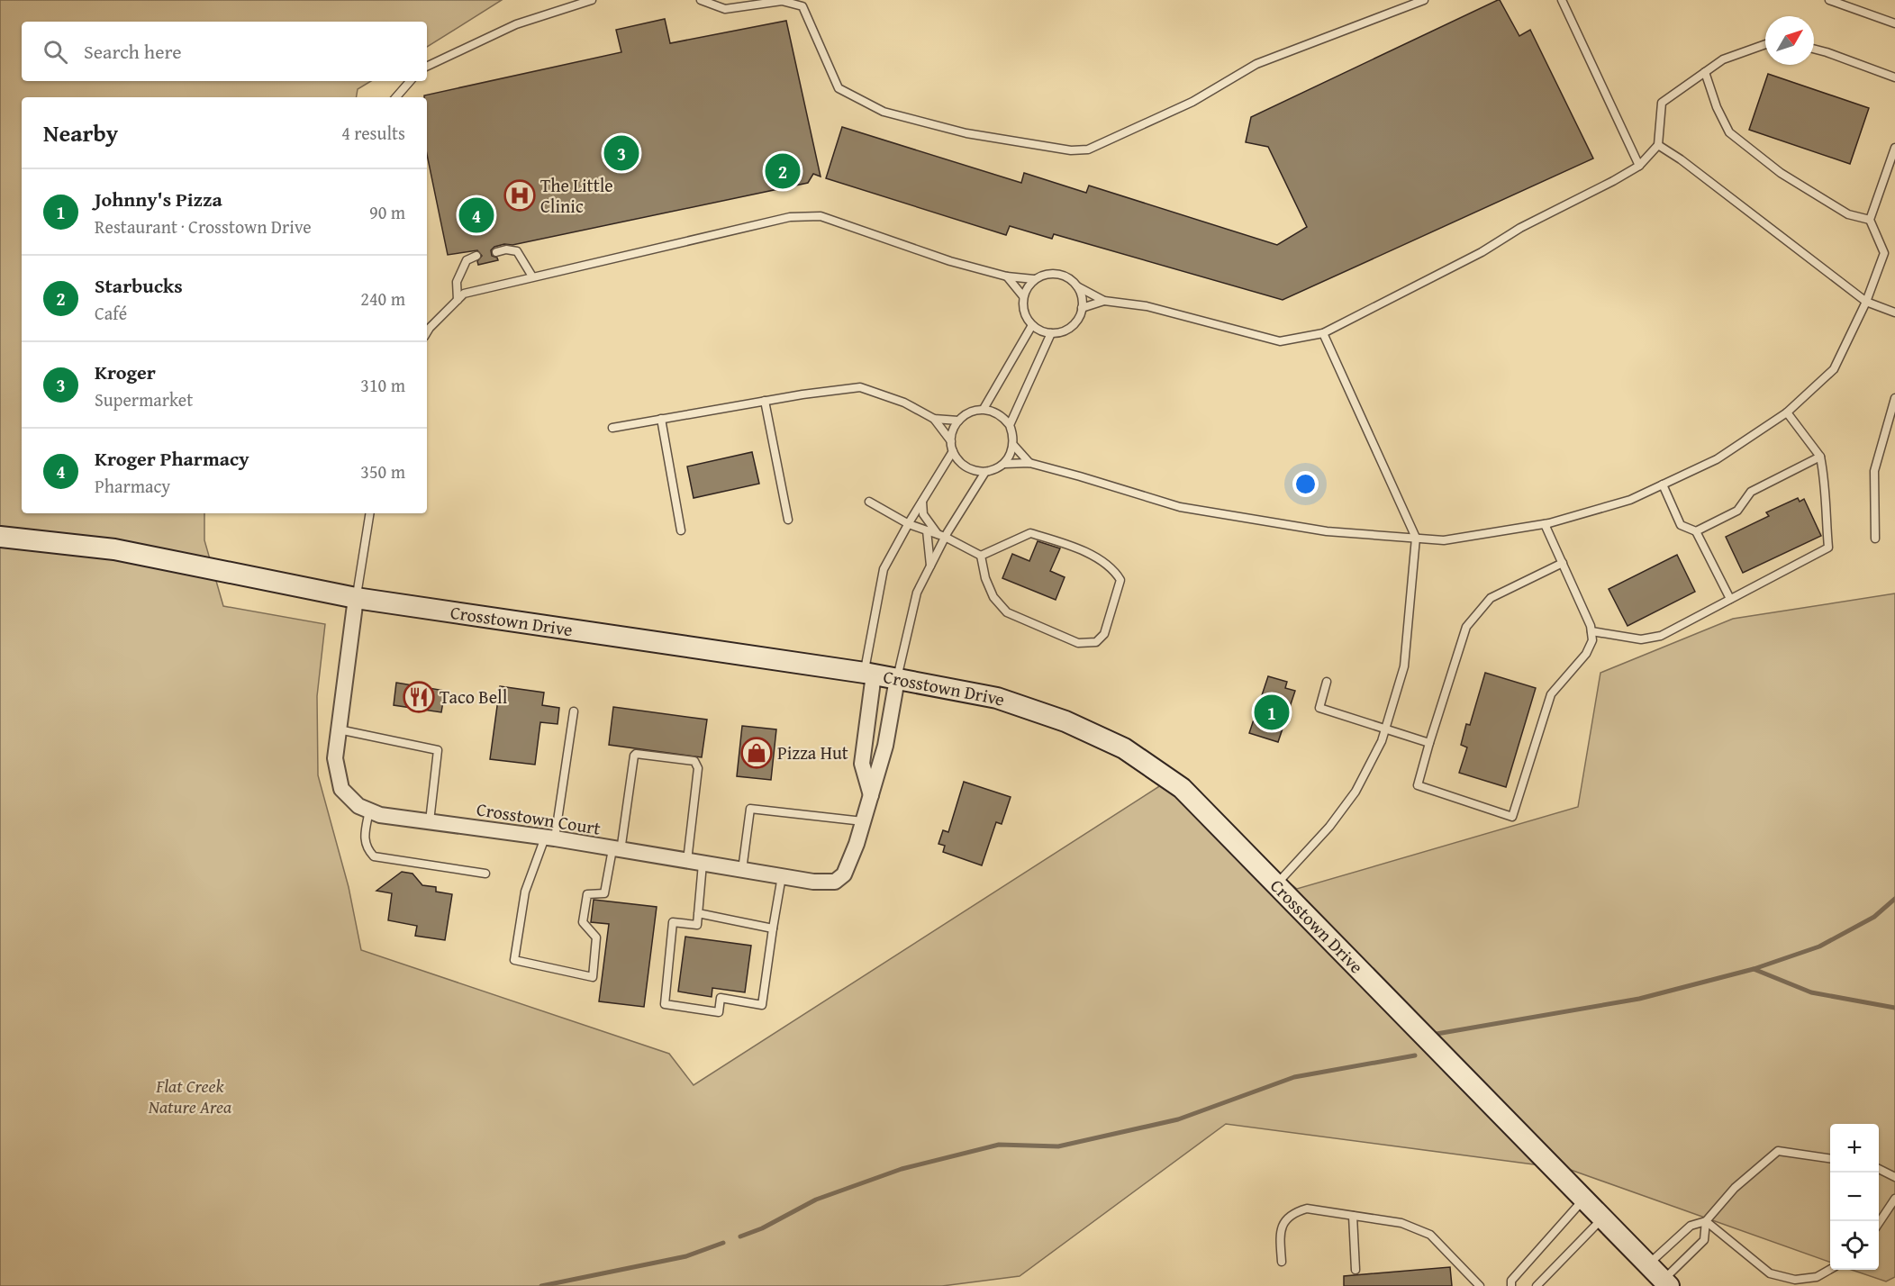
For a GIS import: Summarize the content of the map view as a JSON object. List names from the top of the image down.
{
  "streets": {
    "street": ["Crosstown Drive", "Crosstown Court"]
  },
  "crossings": [
    ["Crosstown Drive", "Crosstown Court"]
  ],
  "parks": ["Flat Creek Nature Area"],
  "places": {
    "hospital": ["The Little Clinic"],
    "restaurant": ["Taco Bell"],
    "shop": ["Pizza Hut"]
  },
  "north": "top right",
  "page": {
    "search": "Search here",
    "heading": ["Nearby", "4 results"],
    "pins": [
      "3",
      "2",
      "4",
      "1"
    ],
    "list": [
      {
        "mark": "1",
        "name": "Johnny's Pizza",
        "note": "Restaurant · Crosstown Drive",
        "value": "90 m"
      },
      {
        "mark": "2",
        "name": "Starbucks",
        "note": "Café",
        "value": "240 m"
      },
      {
        "mark": "3",
        "name": "Kroger",
        "note": "Supermarket",
        "value": "310 m"
      },
      {
        "mark": "4",
        "name": "Kroger Pharmacy",
        "note": "Pharmacy",
        "value": "350 m"
      }
    ],
    "map_buttons": ["+", "−"]
  }
}
